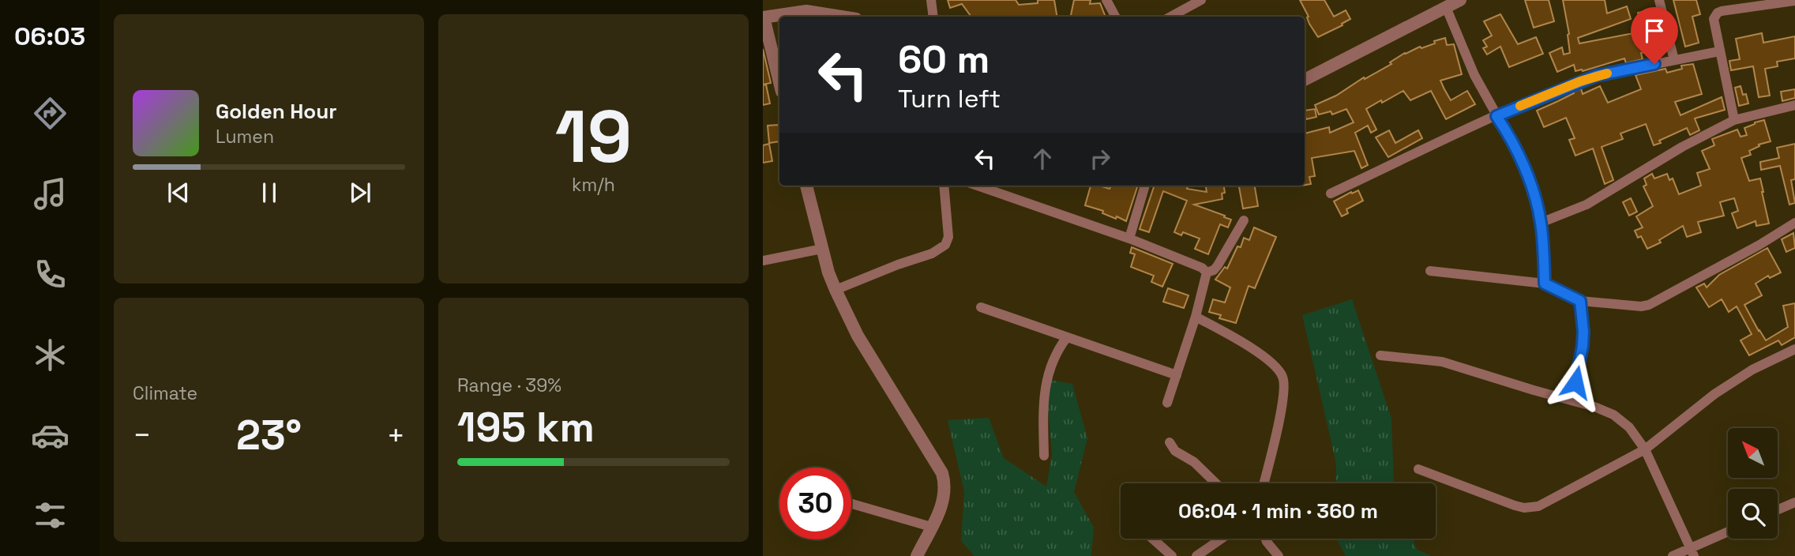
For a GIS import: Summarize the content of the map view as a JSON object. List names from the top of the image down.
{
  "north": "top left",
  "page": {
    "tabs": "06:03",
    "tile": [
      ["19", "km/h"],
      "Climate",
      ["Range · 39%", "195 km"]
    ],
    "turn": ["60 m", "Turn left"],
    "song": ["Golden Hour", "Lumen"],
    "heat": ["−", "23°", "+"],
    "limit": "30",
    "trip": "06:04 · 1 min · 360 m"
  }
}
